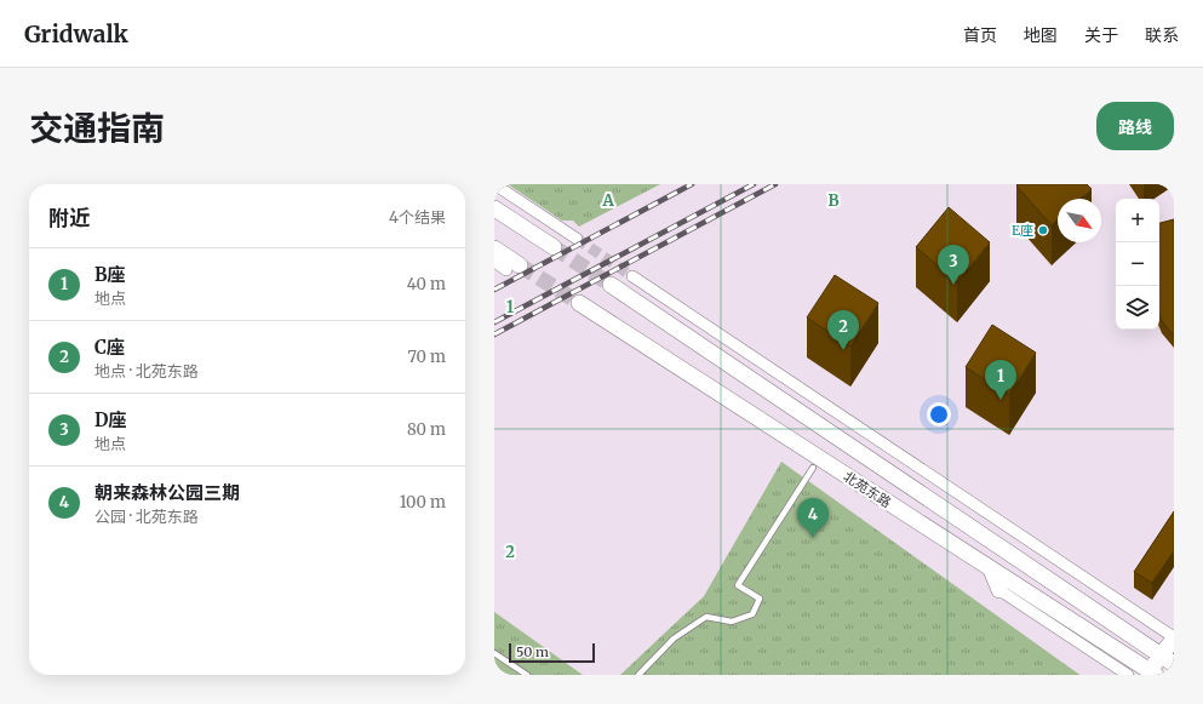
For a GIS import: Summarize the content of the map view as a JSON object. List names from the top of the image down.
{
  "streets": {
    "main road": ["北苑东路"]
  },
  "places": ["E座"],
  "scale_bar": "50 m",
  "north": "bottom right",
  "page": {
    "header": "Gridwalk",
    "nav": [
      "首页",
      "地图",
      "关于",
      "联系"
    ],
    "title": "交通指南",
    "buttons": "路线",
    "heading": ["附近", "4个结果"],
    "map_buttons": ["+", "−"],
    "pins": [
      "3",
      "2",
      "1",
      "4"
    ],
    "list": [
      {
        "mark": "1",
        "name": "B座",
        "note": "地点",
        "value": "40 m"
      },
      {
        "mark": "2",
        "name": "C座",
        "note": "地点 · 北苑东路",
        "value": "70 m"
      },
      {
        "mark": "3",
        "name": "D座",
        "note": "地点",
        "value": "80 m"
      },
      {
        "mark": "4",
        "name": "朝来森林公园三期",
        "note": "公园 · 北苑东路",
        "value": "100 m"
      }
    ],
    "scale": "50 m"
  },
  "grid": {
    "columns": ["A", "B"],
    "rows": ["1", "2"]
  }
}
